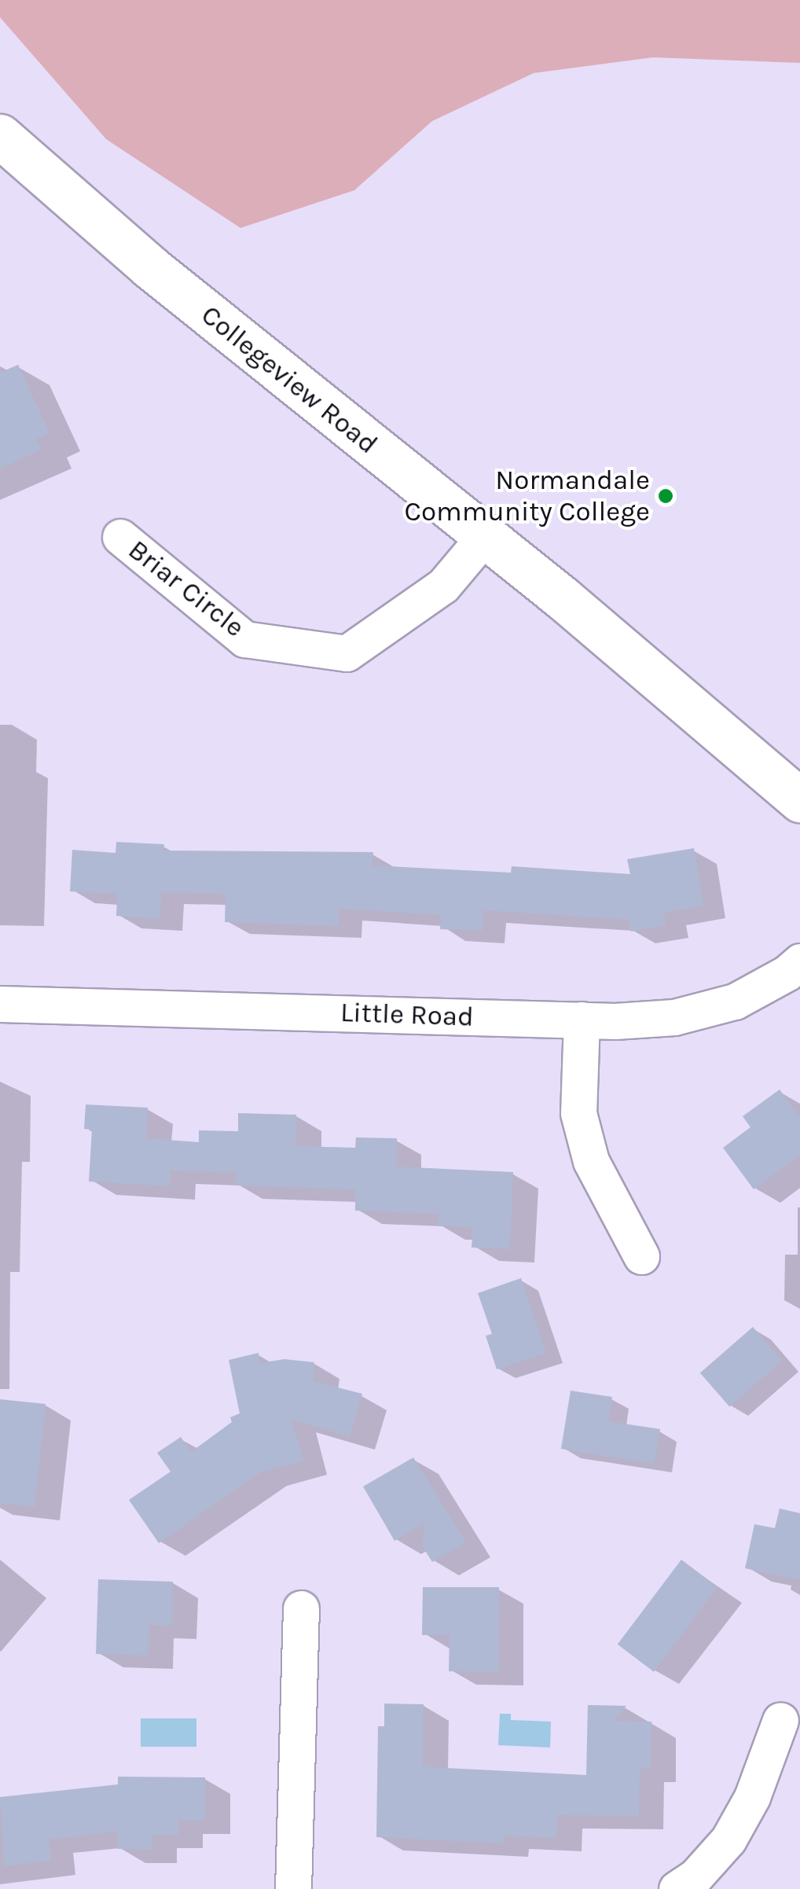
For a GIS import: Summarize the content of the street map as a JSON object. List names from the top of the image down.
{
  "streets": {
    "street": ["Collegeview Road", "Briar Circle", "Little Road"]
  },
  "crossings": [
    ["Collegeview Road", "Briar Circle"]
  ],
  "places": ["Normandale Community College"]
}
